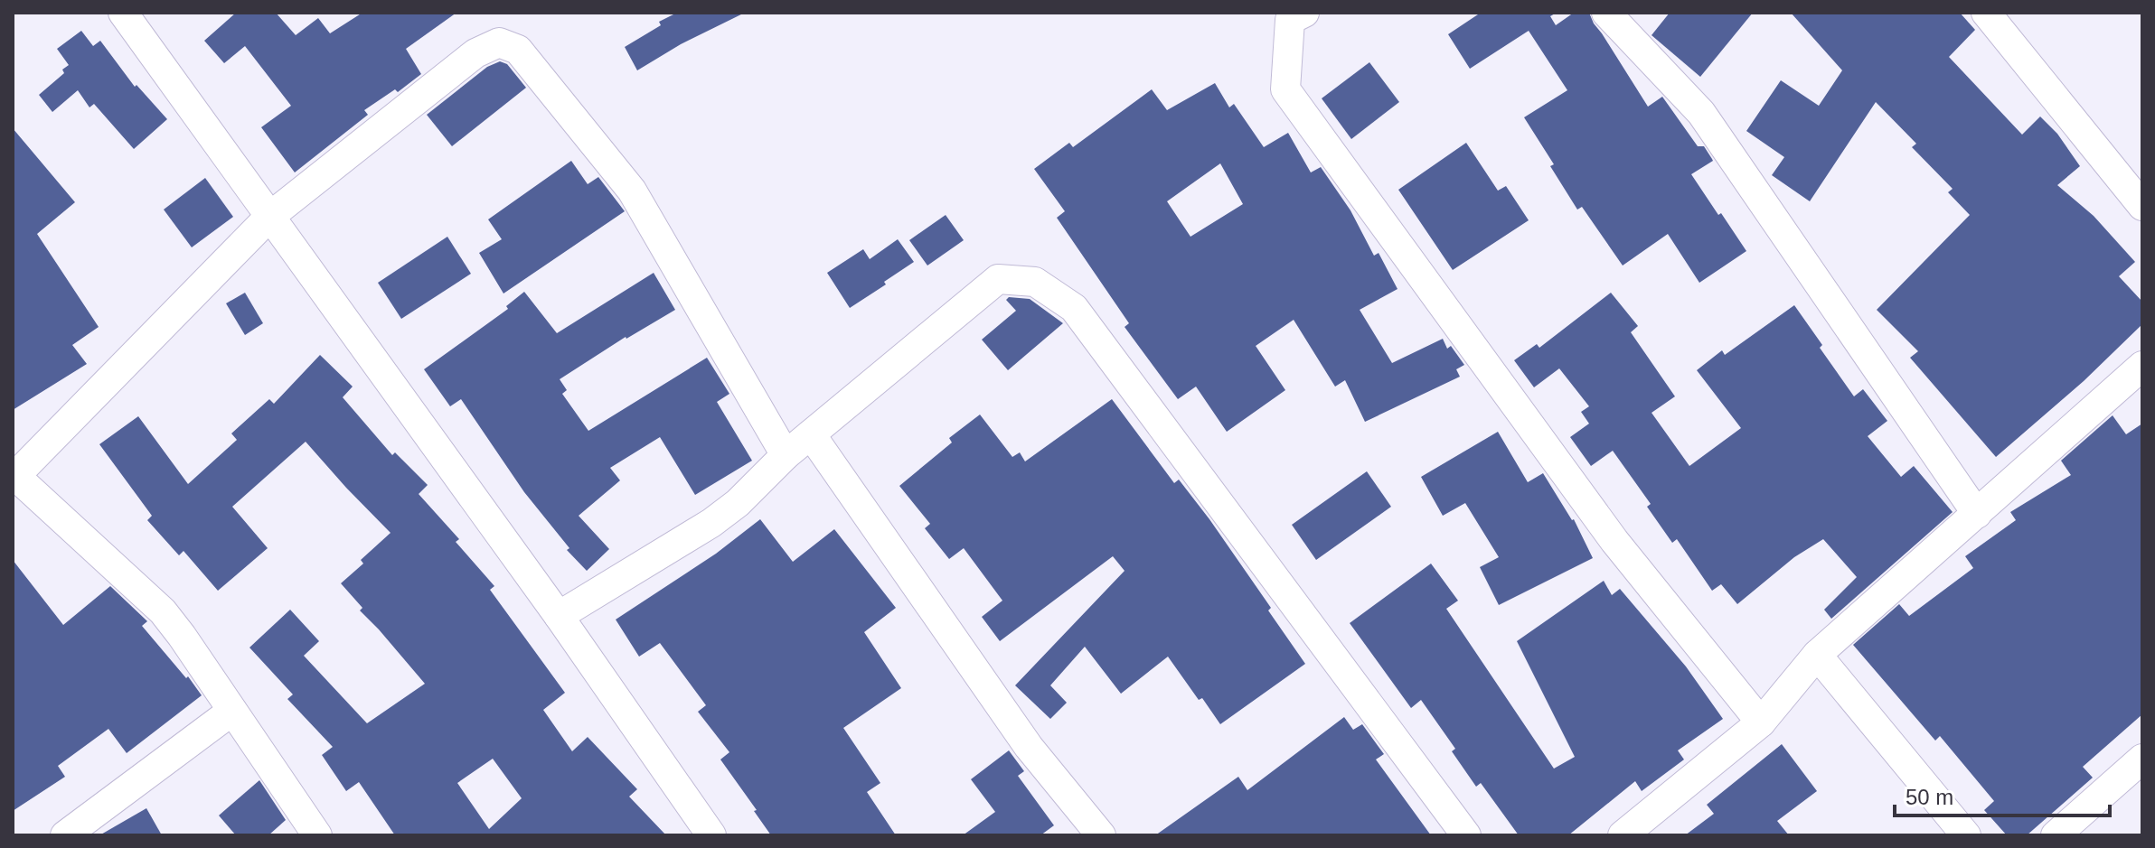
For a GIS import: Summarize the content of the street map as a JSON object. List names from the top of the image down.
{
  "scale_bar": "50 m"
}
